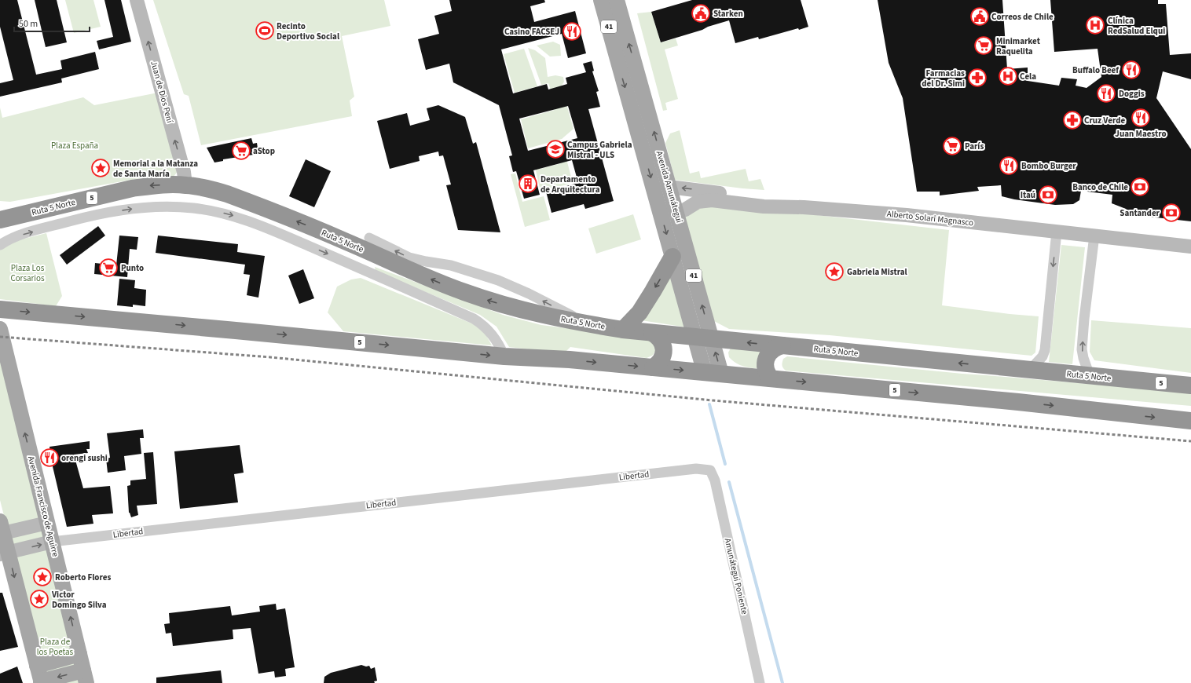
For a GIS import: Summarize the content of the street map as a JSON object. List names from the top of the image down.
{
  "streets": {
    "highway": ["5", "Ruta 5 Norte"],
    "main road": ["41", "Avenida Amunátegui", "Avenida Francisco de Aguirre"],
    "street": [
      "Juan de Dios Pení",
      "Alberto Solari Magnasco",
      "Libertad",
      "Amunátegui Poniente"
    ]
  },
  "crossings": [
    ["Juan de Dios Pení", "Ruta 5 Norte"],
    ["Avenida Amunátegui", "5"],
    ["Avenida Amunátegui", "Ruta 5 Norte"],
    ["Avenida Amunátegui", "Alberto Solari Magnasco"],
    ["Libertad", "Avenida Francisco de Aguirre"],
    ["Libertad", "Amunátegui Poniente"]
  ],
  "one_way": ["Juan de Dios Pení"],
  "parks": ["Plaza España", "Plaza Los Corsarios", "Plaza de los Poetas"],
  "places": {
    "public building": ["Starken", "Correos de Chile"],
    "hospital": ["Clínica RedSalud Elqui", "Cela"],
    "sports": ["Recinto Deportivo Social"],
    "restaurant": [
      "Casino FACSEJ",
      "Buffalo Beef",
      "Doggis",
      "Juan Maestro",
      "Bombo Burger",
      "orengi sushi"
    ],
    "supermarket": [
      "Minimarket Raquelita",
      "París",
      "aStop",
      "Punto"
    ],
    "pharmacy": ["Farmacias del Dr. Simi", "Cruz Verde"],
    "school or university": ["Campus Gabriela Mistral - ULS"],
    "place": [
      "Memorial a la Matanza de Santa María",
      "Gabriela Mistral",
      "Roberto Flores",
      "Victor Domingo Silva"
    ],
    "building": ["Departamento de Arquitectura"],
    "bank": ["Banco de Chile", "Itaú", "Santander"]
  },
  "scale_bar": "50 m"
}
